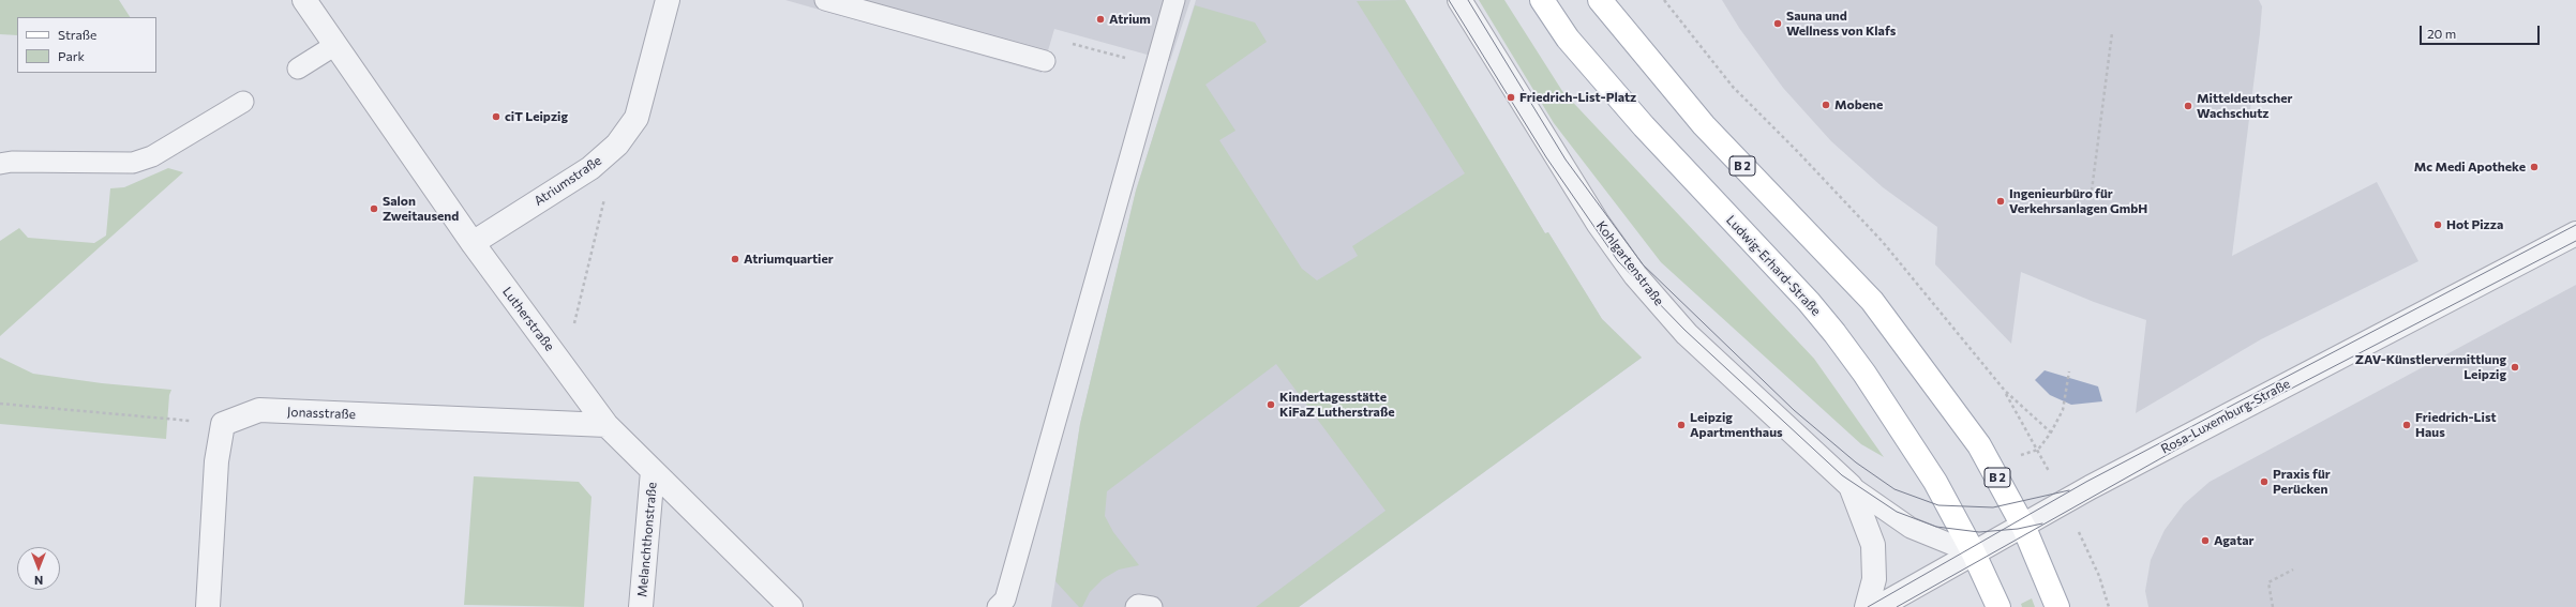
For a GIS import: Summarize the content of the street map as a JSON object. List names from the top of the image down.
{
  "streets": {
    "main road": ["B 2", "Ludwig-Erhard-Straße"],
    "street": [
      "Atriumstraße",
      "Kohlgartenstraße",
      "Lutherstraße",
      "Jonasstraße",
      "Rosa-Luxemburg-Straße",
      "Melanchthonstraße"
    ]
  },
  "crossings": [
    ["B 2", "Rosa-Luxemburg-Straße"],
    ["Atriumstraße", "Lutherstraße"],
    ["Kohlgartenstraße", "Ludwig-Erhard-Straße"],
    ["Kohlgartenstraße", "Rosa-Luxemburg-Straße"],
    ["Ludwig-Erhard-Straße", "Rosa-Luxemburg-Straße"],
    ["Lutherstraße", "Jonasstraße"],
    ["Lutherstraße", "Melanchthonstraße"]
  ],
  "places": [
    "Atrium",
    "Sauna und Wellness von Klafs",
    "Friedrich-List-Platz",
    "Mobene",
    "Mitteldeutscher Wachschutz",
    "ciT Leipzig",
    "Mc Medi Apotheke",
    "Ingenieurbüro für Verkehrsanlagen GmbH",
    "Salon Zweitausend",
    "Hot Pizza",
    "Atriumquartier",
    "ZAV-Künstlervermittlung Leipzig",
    "Kindertagesstätte KiFaZ Lutherstraße",
    "Leipzig Apartmenthaus",
    "Friedrich-List Haus",
    "Praxis für Perücken",
    "Agatar"
  ],
  "legend": ["Straße", "Park"],
  "scale_bar": "20 m",
  "north": "bottom"
}
